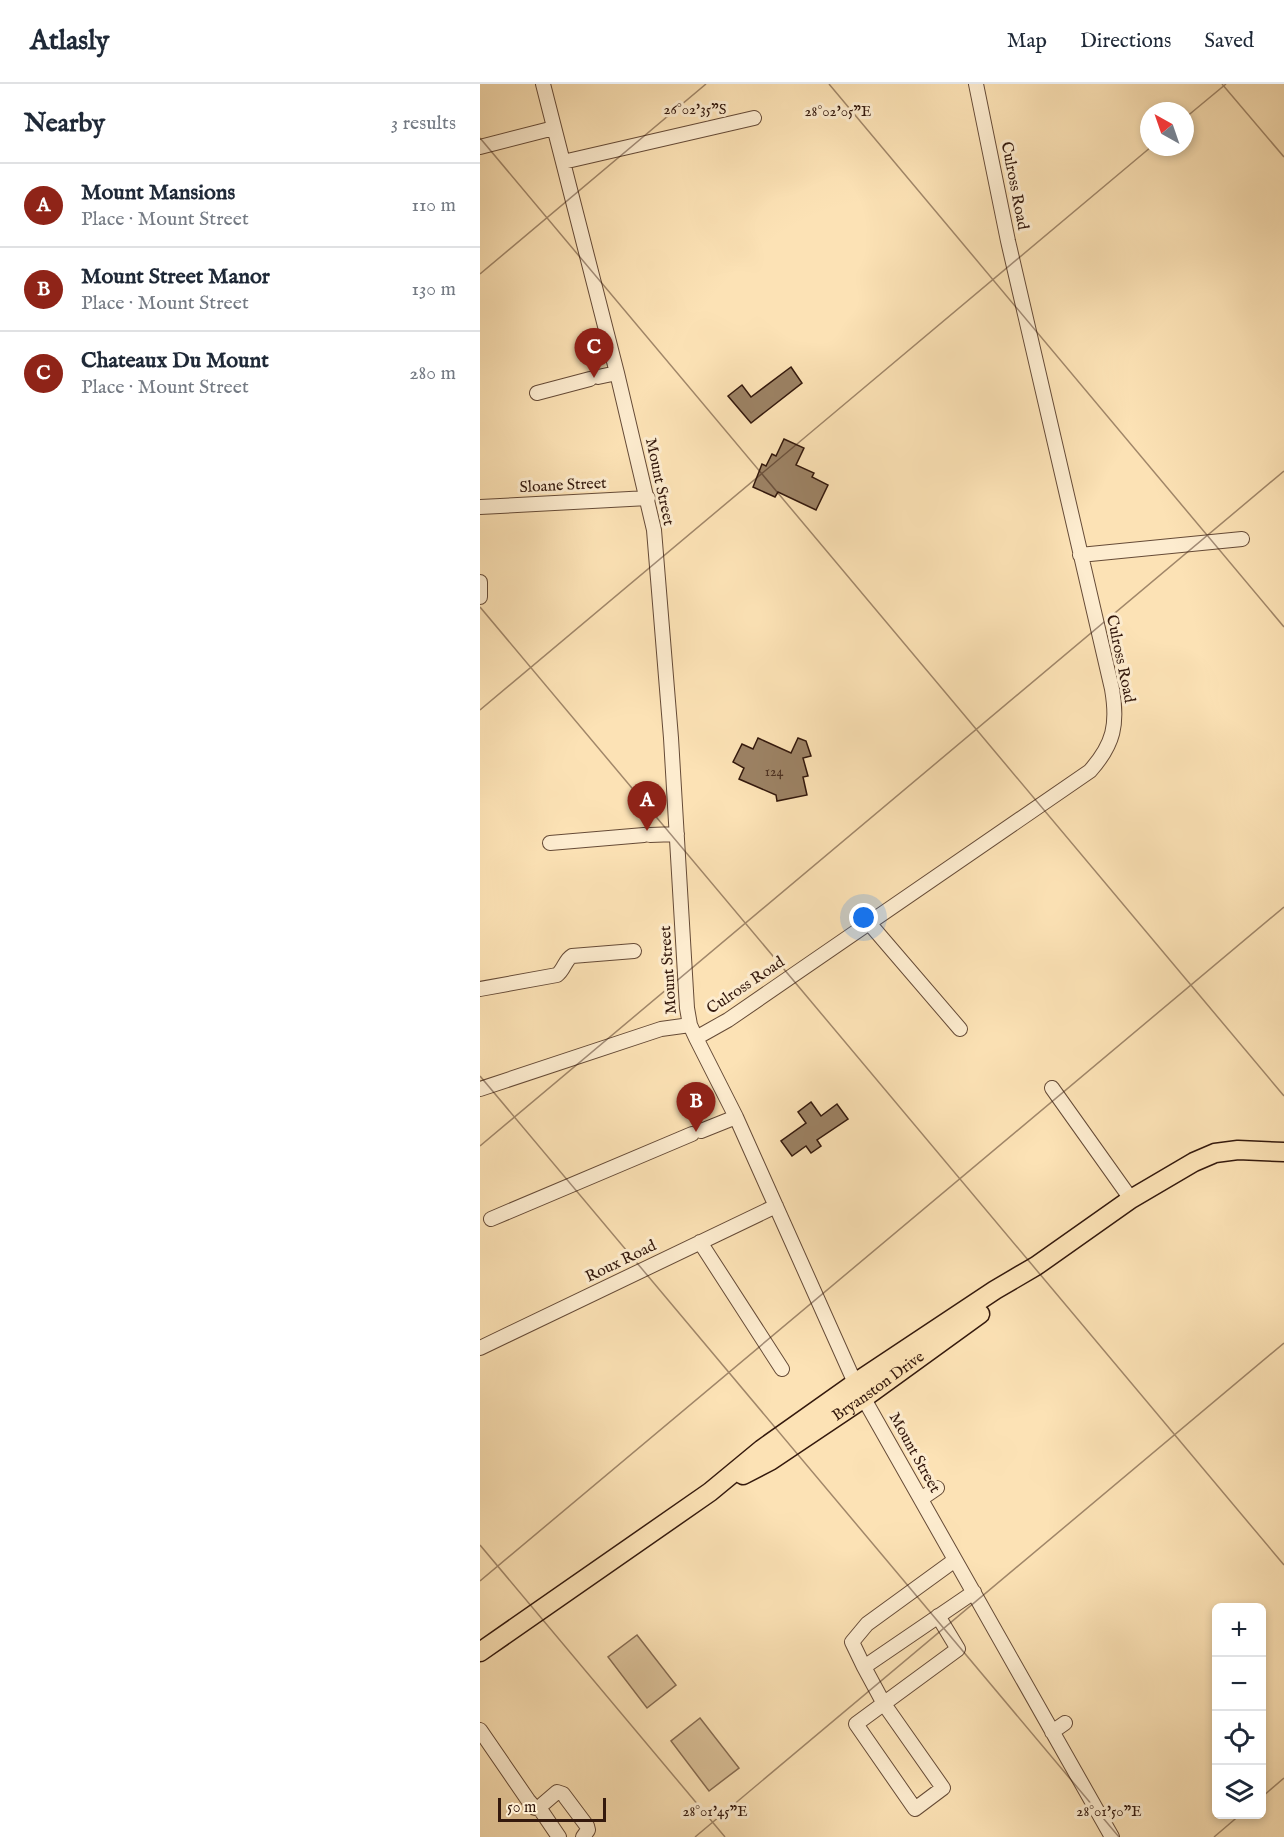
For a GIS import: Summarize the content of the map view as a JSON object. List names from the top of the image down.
{
  "streets": {
    "main road": ["Bryanston Drive"],
    "street": [
      "Culross Road",
      "Mount Street",
      "Sloane Street",
      "Roux Road"
    ]
  },
  "crossings": [
    ["Culross Road", "Mount Street"],
    ["Mount Street", "Sloane Street"],
    ["Mount Street", "Roux Road"],
    ["Mount Street", "Bryanston Drive"]
  ],
  "house_numbers": ["124"],
  "scale_bar": "50 m",
  "north": "top left",
  "page": {
    "header": "Atlasly",
    "nav": ["Map", "Directions", "Saved"],
    "heading": ["Nearby", "3 results"],
    "list": [
      {
        "mark": "A",
        "name": "Mount Mansions",
        "note": "Place · Mount Street",
        "value": "110 m"
      },
      {
        "mark": "B",
        "name": "Mount Street Manor",
        "note": "Place · Mount Street",
        "value": "130 m"
      },
      {
        "mark": "C",
        "name": "Chateaux Du Mount",
        "note": "Place · Mount Street",
        "value": "280 m"
      }
    ],
    "pins": ["C", "A", "B"],
    "map_buttons": ["+", "−"],
    "scale": "50 m"
  },
  "coordinates": [
    "26°02'35\"S",
    "28°02'05\"E",
    "28°01'45\"E",
    "28°01'50\"E"
  ]
}
